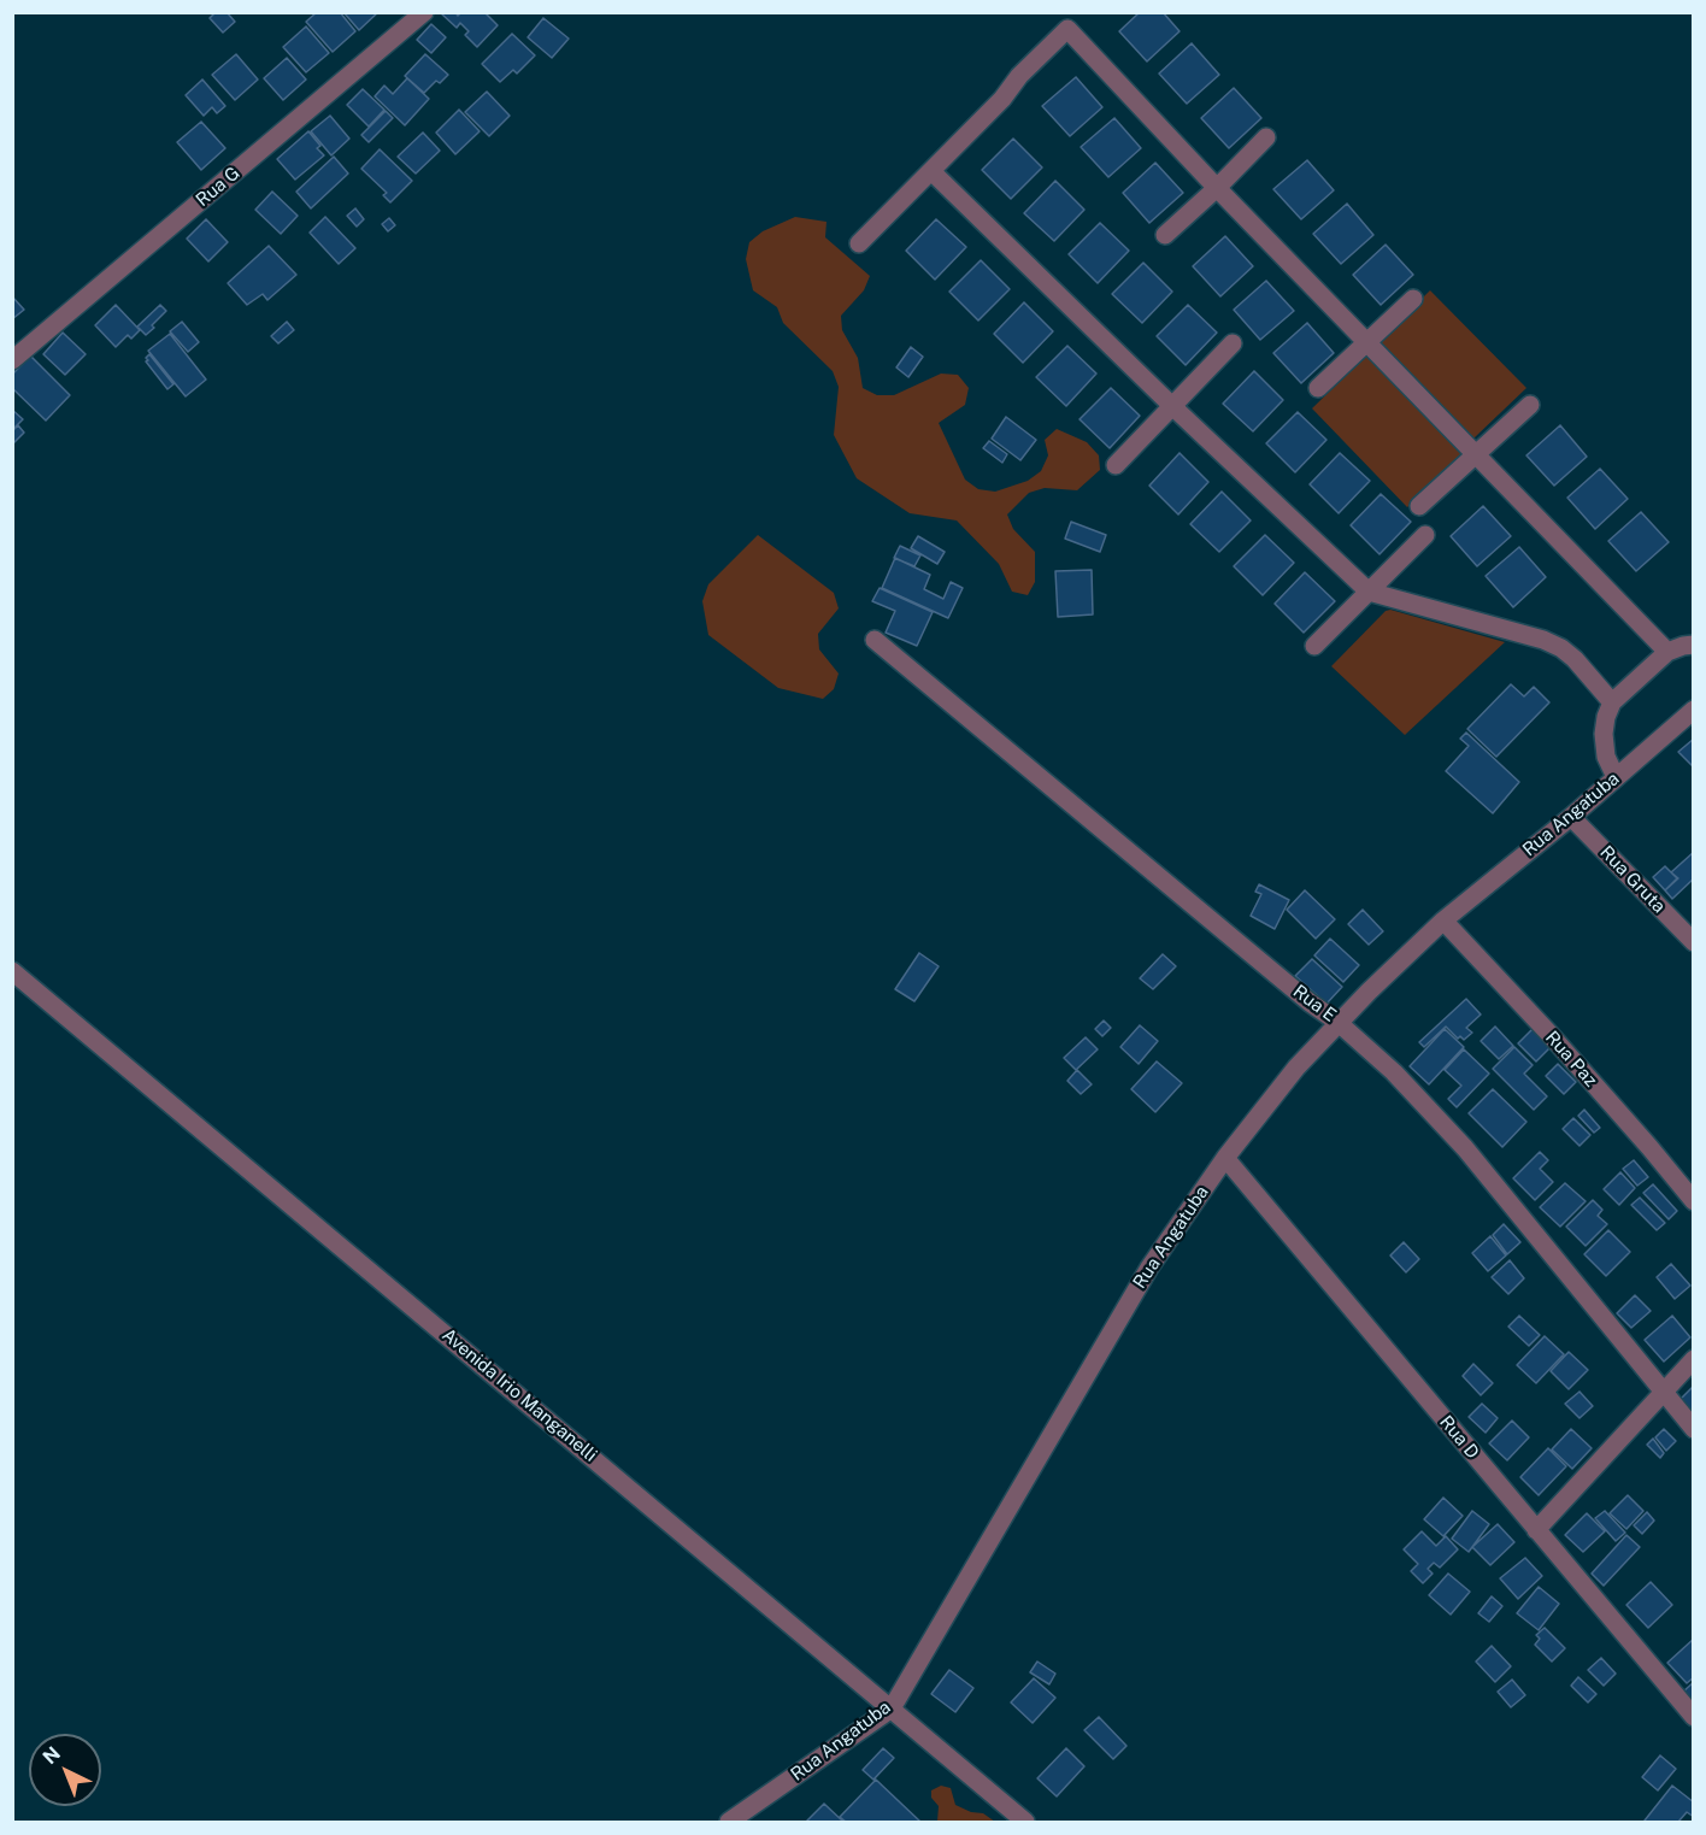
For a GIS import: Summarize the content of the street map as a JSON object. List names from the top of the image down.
{
  "streets": {
    "street": [
      "Rua G",
      "Rua Angatuba",
      "Rua Gruta",
      "Rua E",
      "Rua Paz",
      "Avenida Irio Manganelli",
      "Rua D"
    ]
  },
  "crossings": [
    ["Rua Angatuba", "Rua Gruta"],
    ["Rua Angatuba", "Rua E"],
    ["Rua Angatuba", "Rua Paz"],
    ["Rua Angatuba", "Avenida Irio Manganelli"],
    ["Rua Angatuba", "Rua D"]
  ],
  "north": "top left"
}
